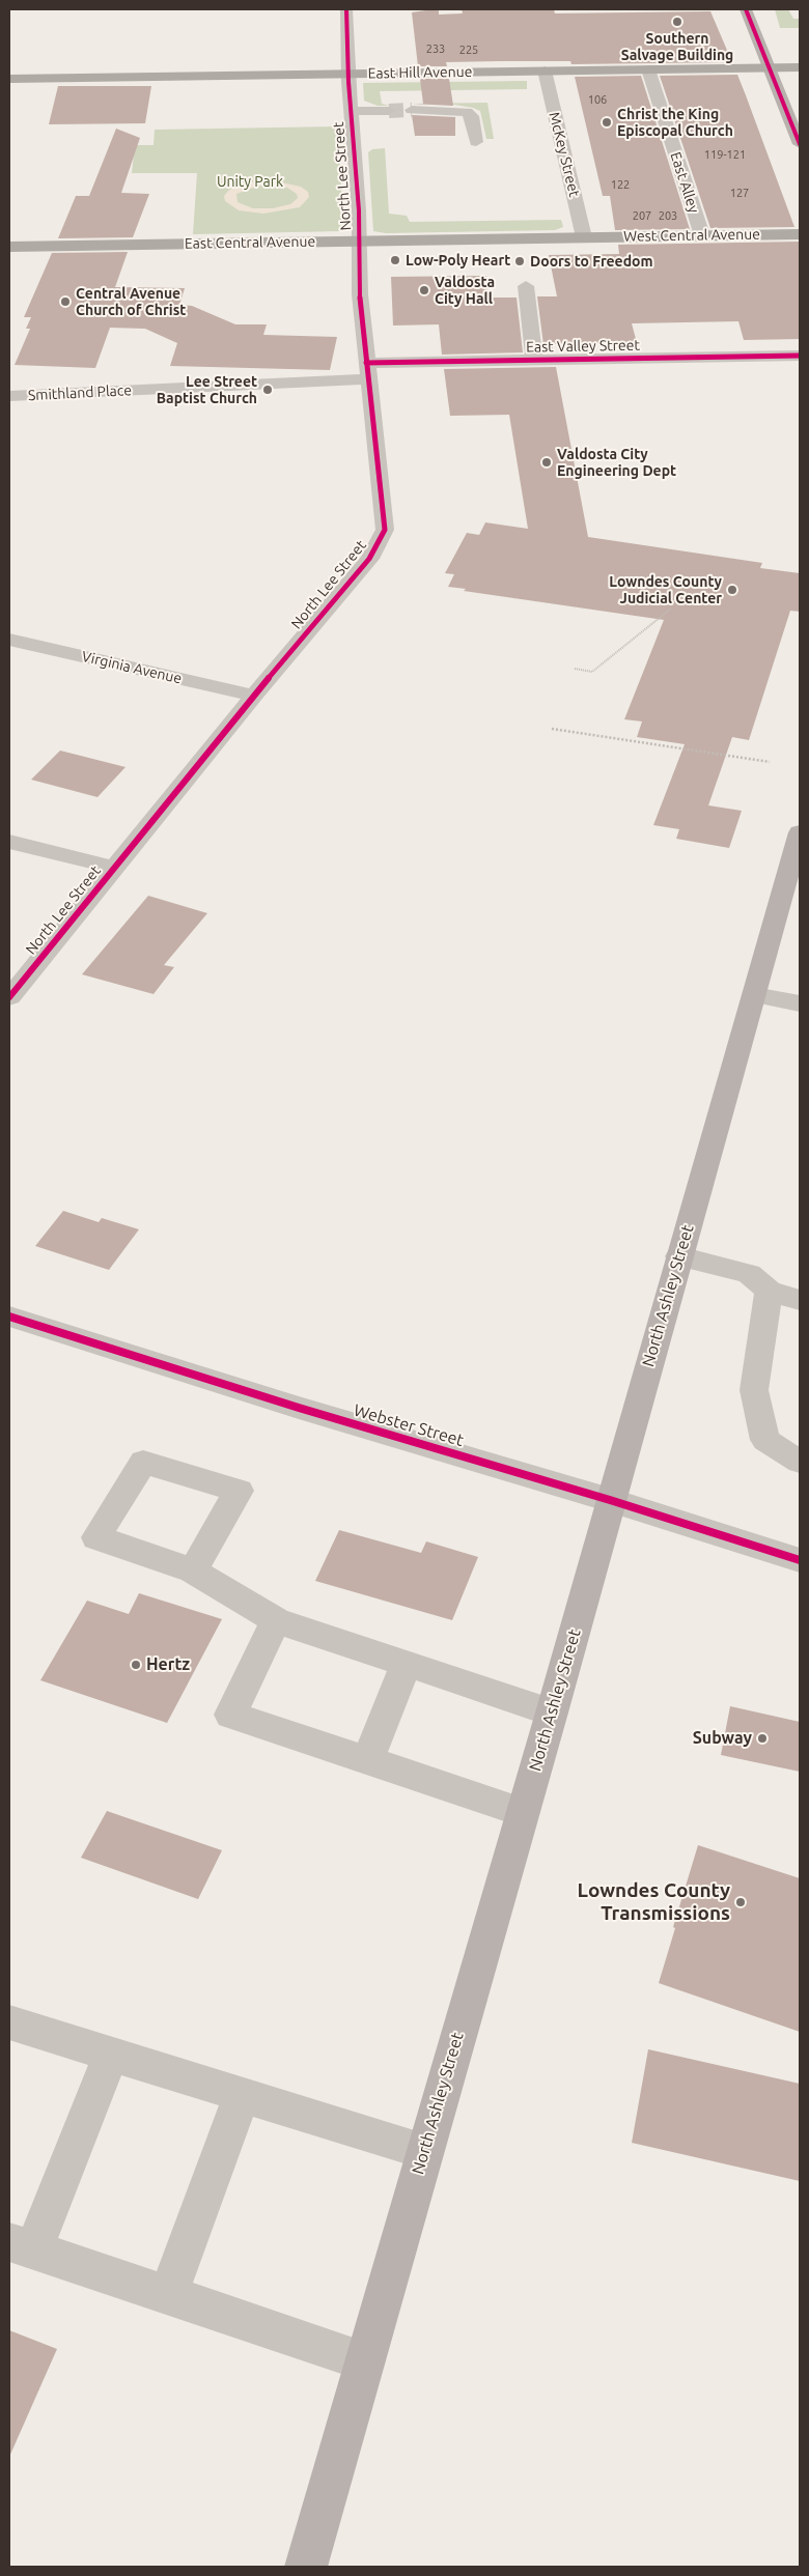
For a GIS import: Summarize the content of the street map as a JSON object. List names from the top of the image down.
{
  "streets": {
    "highway": ["East Hill Avenue", "West Central Avenue", "East Central Avenue"],
    "main road": ["North Ashley Street"],
    "street": [
      "McKey Street",
      "North Lee Street",
      "East Alley",
      "East Valley Street",
      "Smithland Place",
      "Virginia Avenue",
      "Webster Street"
    ]
  },
  "crossings": [
    ["East Hill Avenue", "McKey Street"],
    ["East Hill Avenue", "North Lee Street"],
    ["East Hill Avenue", "East Alley"],
    ["McKey Street", "West Central Avenue"],
    ["McKey Street", "East Central Avenue"],
    ["North Lee Street", "East Central Avenue"],
    ["North Lee Street", "East Valley Street"],
    ["North Lee Street", "Smithland Place"],
    ["North Lee Street", "Virginia Avenue"],
    ["East Alley", "West Central Avenue"],
    ["West Central Avenue", "East Central Avenue"],
    ["East Valley Street", "Smithland Place"],
    ["North Ashley Street", "Webster Street"]
  ],
  "parks": ["Unity Park"],
  "places": [
    "Southern Salvage Building",
    "Christ the King Episcopal Church",
    "Low-Poly Heart",
    "Doors to Freedom",
    "Valdosta City Hall",
    "Central Avenue Church of Christ",
    "Lee Street Baptist Church",
    "Valdosta City Engineering Dept",
    "Lowndes County Judicial Center",
    "Hertz",
    "Subway",
    "Lowndes County Transmissions"
  ],
  "house_numbers": [
    "233",
    "225",
    "106",
    "119-121",
    "122",
    "127",
    "207",
    "203"
  ]
}
